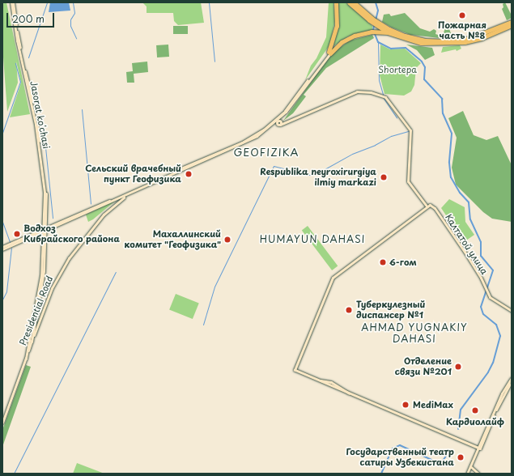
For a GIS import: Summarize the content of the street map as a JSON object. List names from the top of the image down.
{
  "streets": {
    "street": ["Jasorat koʻchasi", "Калтатой улица", "Presidential Road"]
  },
  "districts": ["GEOFIZIKA", "HUMAYUN DAHASI", "AHMAD YUGNAKIY DAHASI"],
  "parks": ["Shortepa"],
  "places": [
    "Пожарная часть №8",
    "Сельский врачебный пункт Геофизика",
    "Respublika neyroxirurgiya ilmiy markazi",
    "Водхоз Кибрайского района",
    "Махаллинский комитет \"Геофизика\"",
    "6-гом",
    "Туберкулезный диспансер №1",
    "Отделение связи №201",
    "MediMax",
    "Кардиолайф",
    "Государственный театр сатиры Узбекистана"
  ],
  "scale_bar": "200 m"
}
